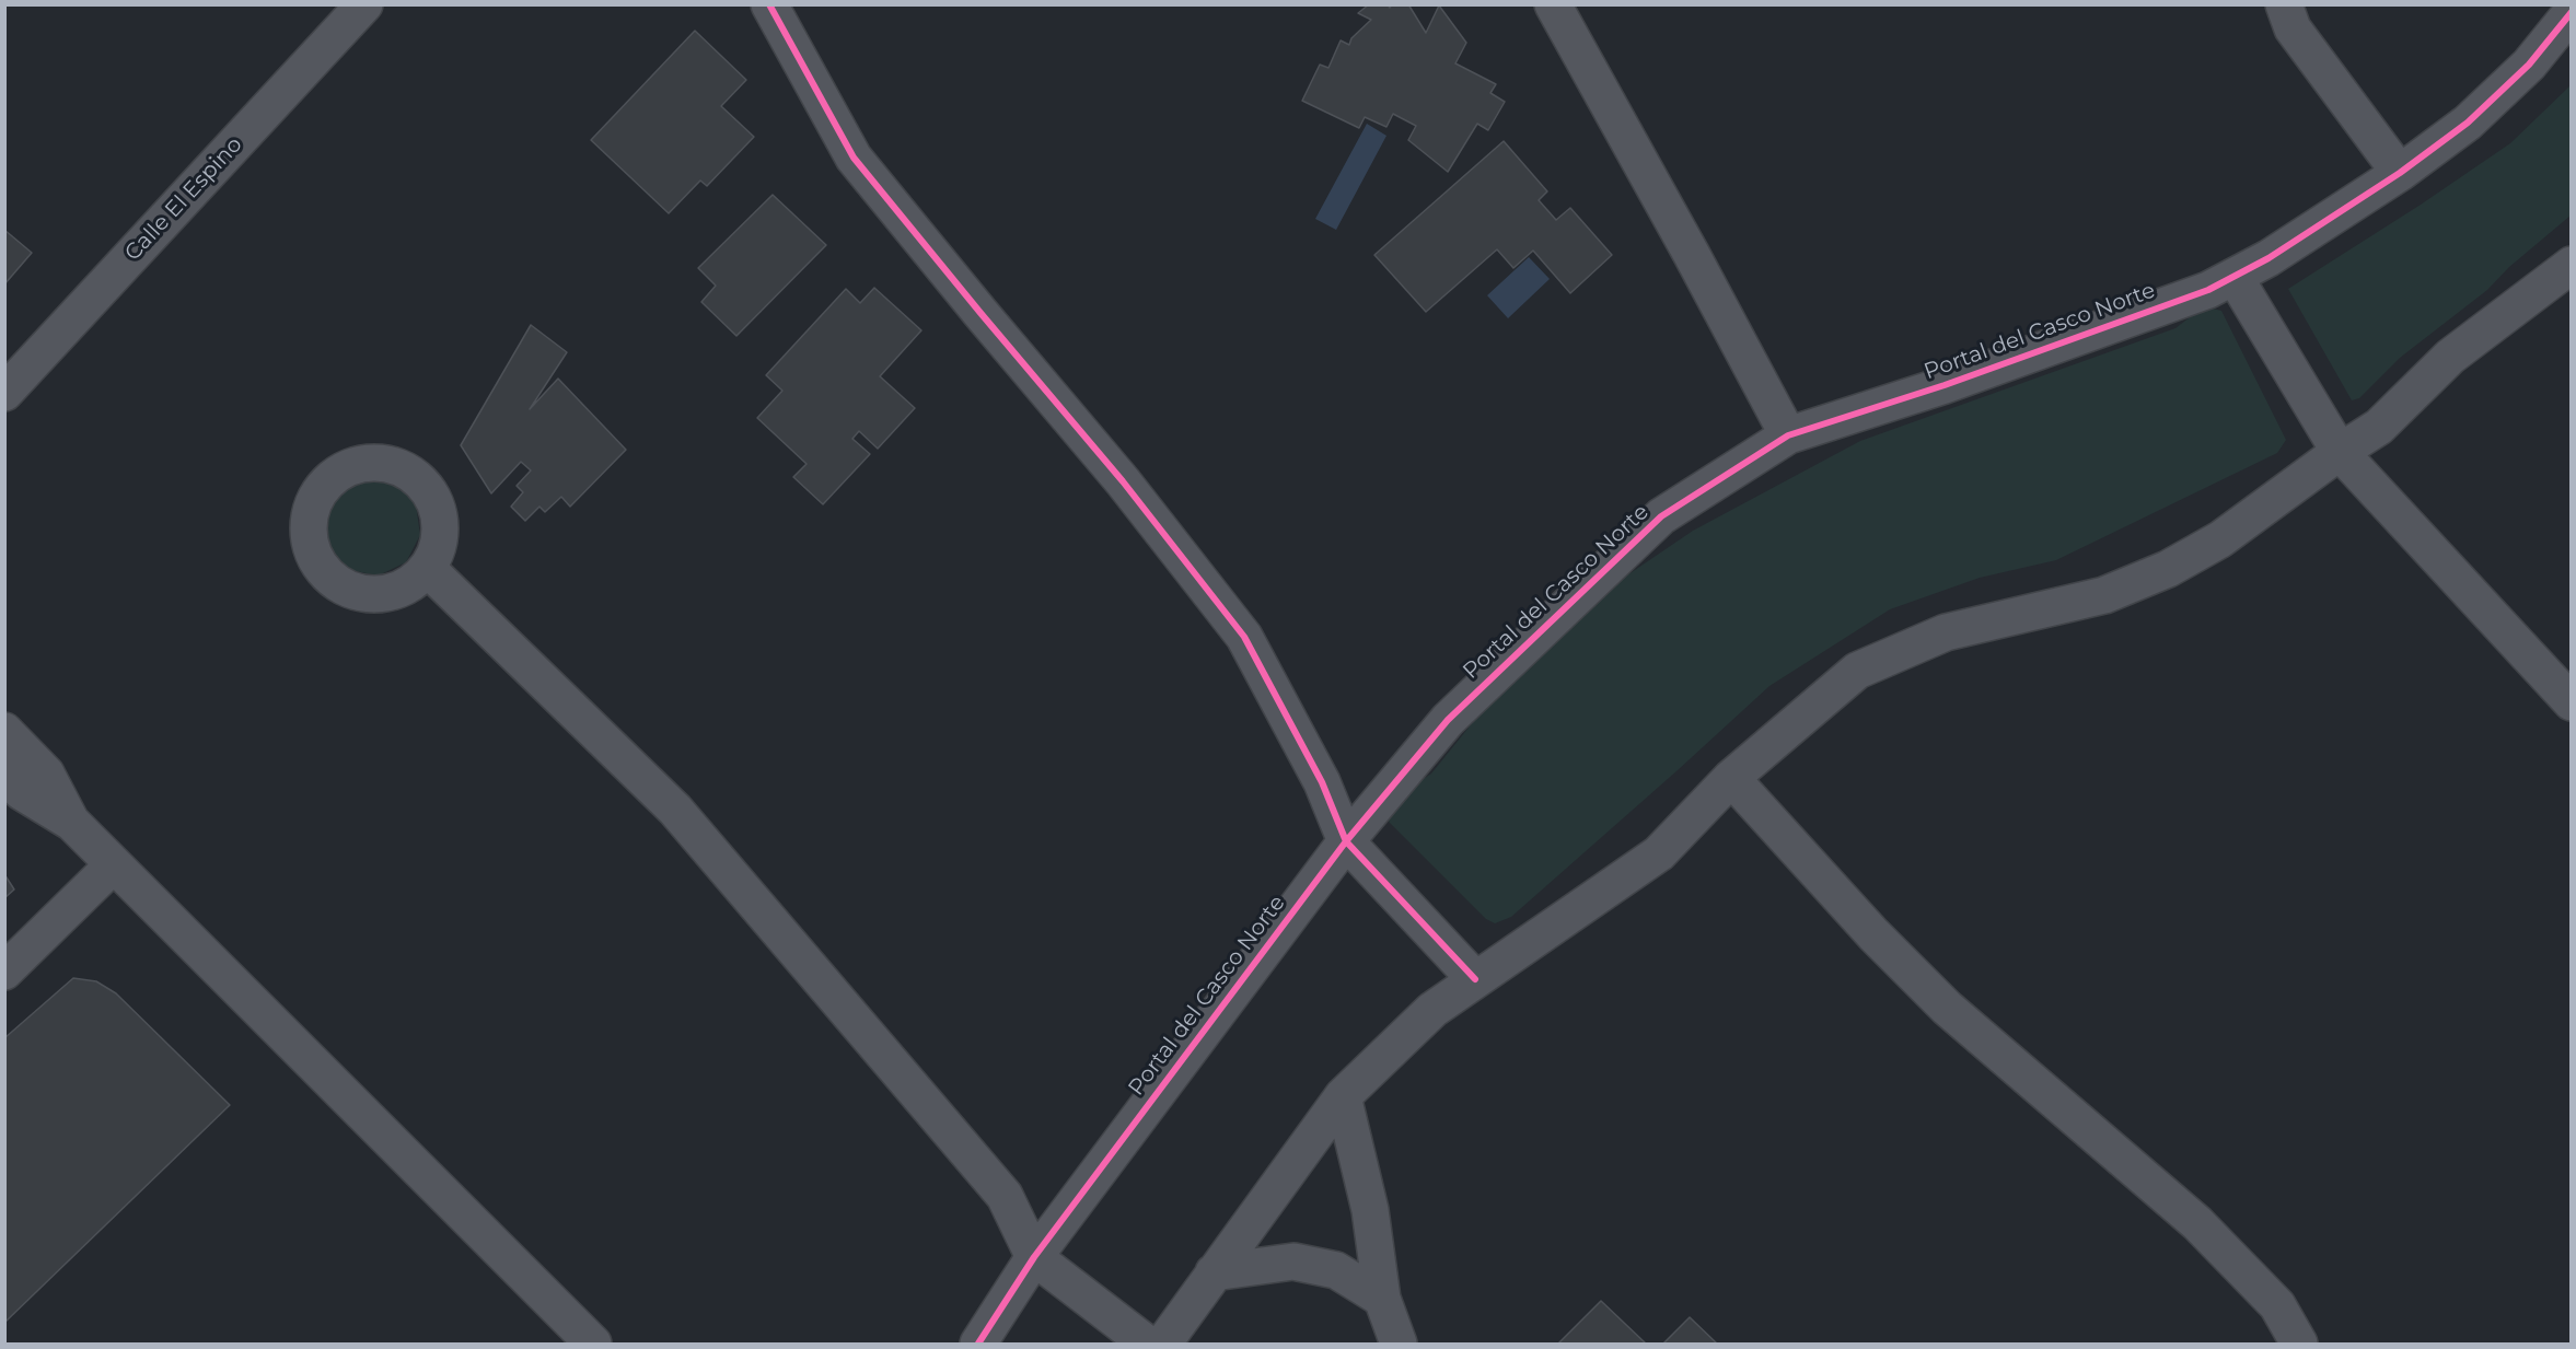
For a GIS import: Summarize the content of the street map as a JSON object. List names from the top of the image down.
{
  "streets": {
    "street": ["Calle El Espino", "Portal del Casco Norte"]
  }
}
